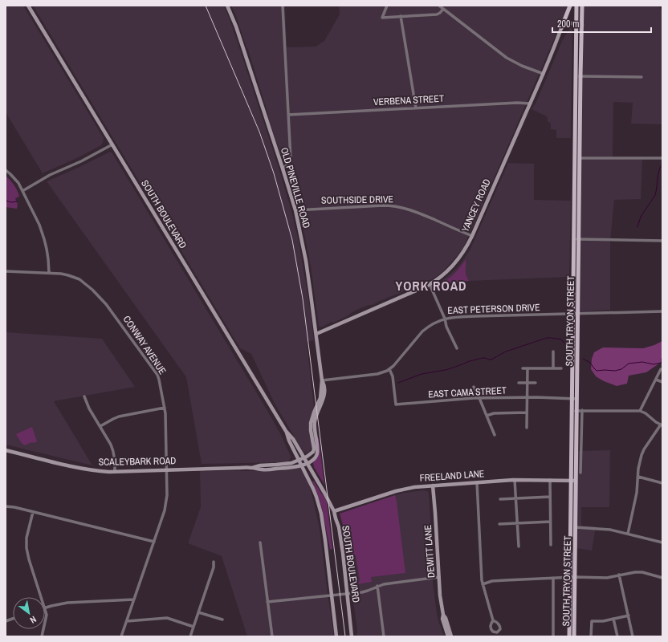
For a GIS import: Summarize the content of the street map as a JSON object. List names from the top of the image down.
{
  "streets": {
    "main road": ["SOUTH TRYON STREET"],
    "street": [
      "VERBENA STREET",
      "OLD PINEVILLE ROAD",
      "SOUTHSIDE DRIVE",
      "YANCEY ROAD",
      "SOUTH BOULEVARD",
      "EAST PETERSON DRIVE",
      "CONWAY AVENUE",
      "EAST CAMA STREET",
      "SCALEYBARK ROAD",
      "FREELAND LANE",
      "DEWITT LANE"
    ]
  },
  "crossings": [
    ["VERBENA STREET", "YANCEY ROAD"],
    ["OLD PINEVILLE ROAD", "SOUTHSIDE DRIVE"],
    ["OLD PINEVILLE ROAD", "YANCEY ROAD"],
    ["OLD PINEVILLE ROAD", "SOUTH BOULEVARD"],
    ["OLD PINEVILLE ROAD", "EAST PETERSON DRIVE"],
    ["OLD PINEVILLE ROAD", "SCALEYBARK ROAD"],
    ["SOUTHSIDE DRIVE", "YANCEY ROAD"],
    ["SOUTH BOULEVARD", "SCALEYBARK ROAD"],
    ["SOUTH BOULEVARD", "FREELAND LANE"],
    ["EAST PETERSON DRIVE", "SOUTH TRYON STREET"],
    ["EAST PETERSON DRIVE", "EAST CAMA STREET"],
    ["SOUTH TRYON STREET", "EAST CAMA STREET"],
    ["SOUTH TRYON STREET", "FREELAND LANE"],
    ["CONWAY AVENUE", "SCALEYBARK ROAD"],
    ["FREELAND LANE", "DEWITT LANE"]
  ],
  "districts": ["YORK ROAD"],
  "scale_bar": "200 m",
  "north": "bottom right"
}
